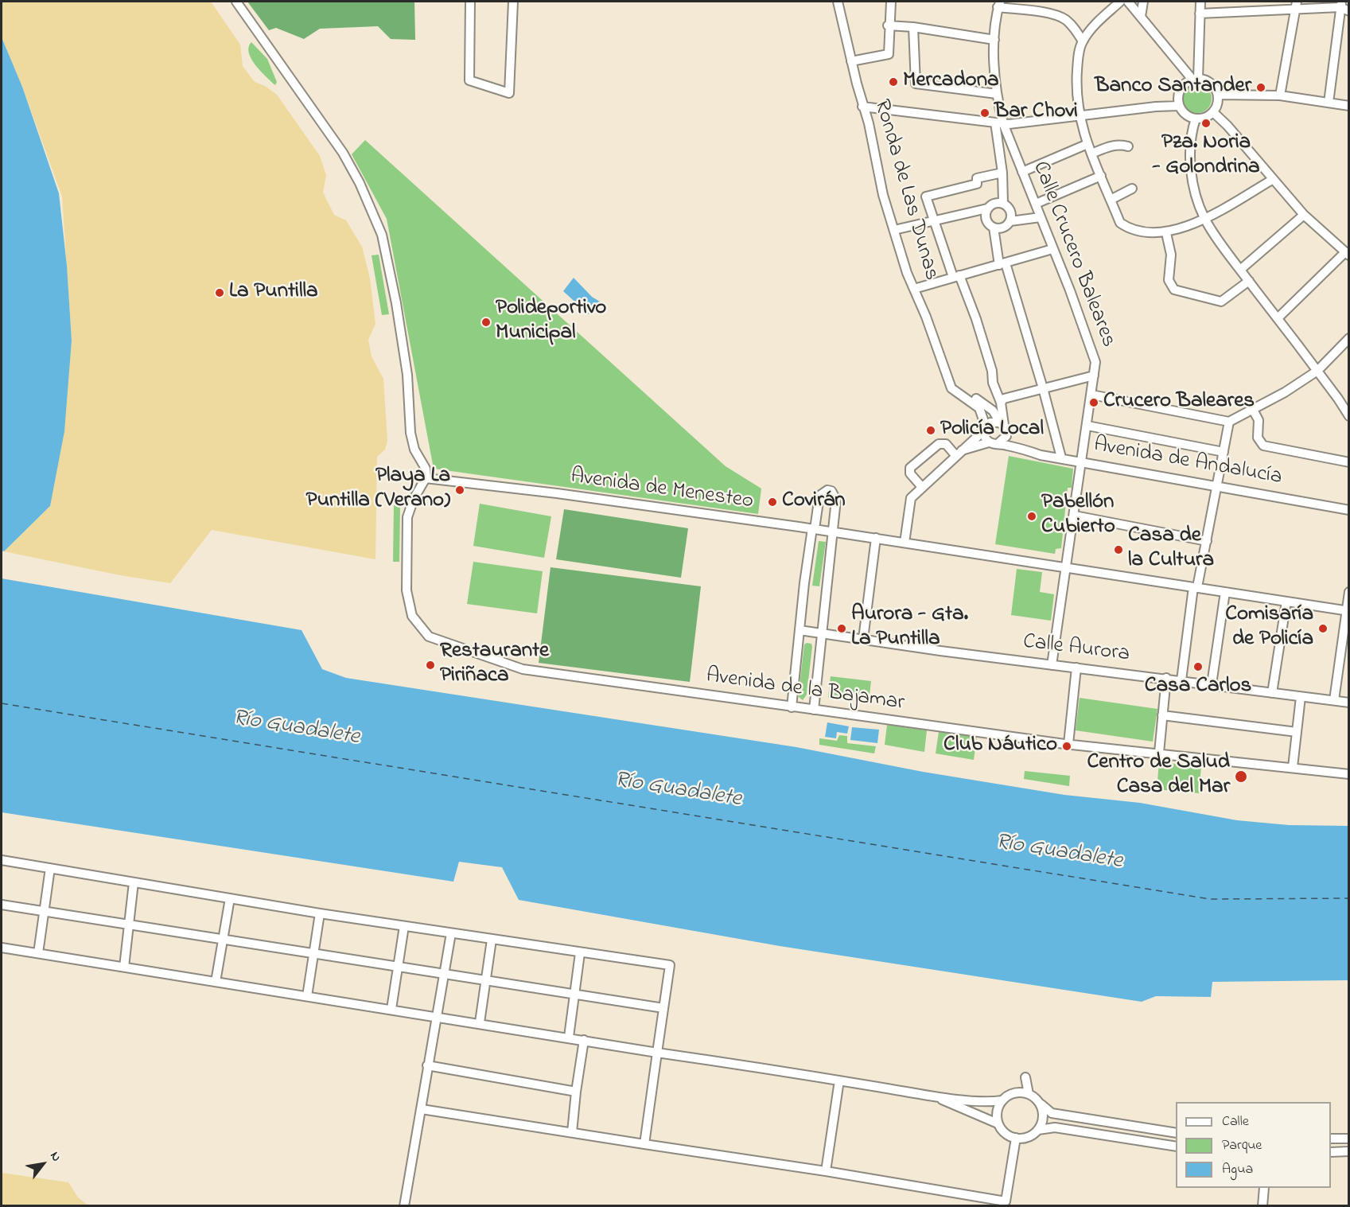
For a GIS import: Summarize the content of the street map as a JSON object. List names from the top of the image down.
{
  "streets": {
    "street": [
      "Ronda de Las Dunas",
      "Calle Crucero Baleares",
      "Avenida de Andalucía",
      "Avenida de Menesteo",
      "Calle Aurora",
      "Avenida de la Bajamar"
    ]
  },
  "crossings": [
    ["Calle Crucero Baleares", "Avenida de Andalucía"],
    ["Calle Crucero Baleares", "Avenida de Menesteo"],
    ["Calle Crucero Baleares", "Calle Aurora"],
    ["Avenida de Menesteo", "Avenida de la Bajamar"]
  ],
  "water": ["Río Guadalete"],
  "places": [
    "Mercadona",
    "Banco Santander",
    "Bar Chovi",
    "Pza. Noria - Golondrina",
    "La Puntilla",
    "Polideportivo Municipal",
    "Crucero Baleares",
    "Policía Local",
    "Playa La Puntilla (Verano)",
    "Covirán",
    "Pabellón Cubierto",
    "Casa de la Cultura",
    "Aurora - Gta. La Puntilla",
    "Comisaría de Policía",
    "Restaurante Piriñaca",
    "Casa Carlos",
    "Club Náutico",
    "Centro de Salud Casa del Mar"
  ],
  "legend": ["Calle", "Parque", "Agua"],
  "north": "top right"
}
